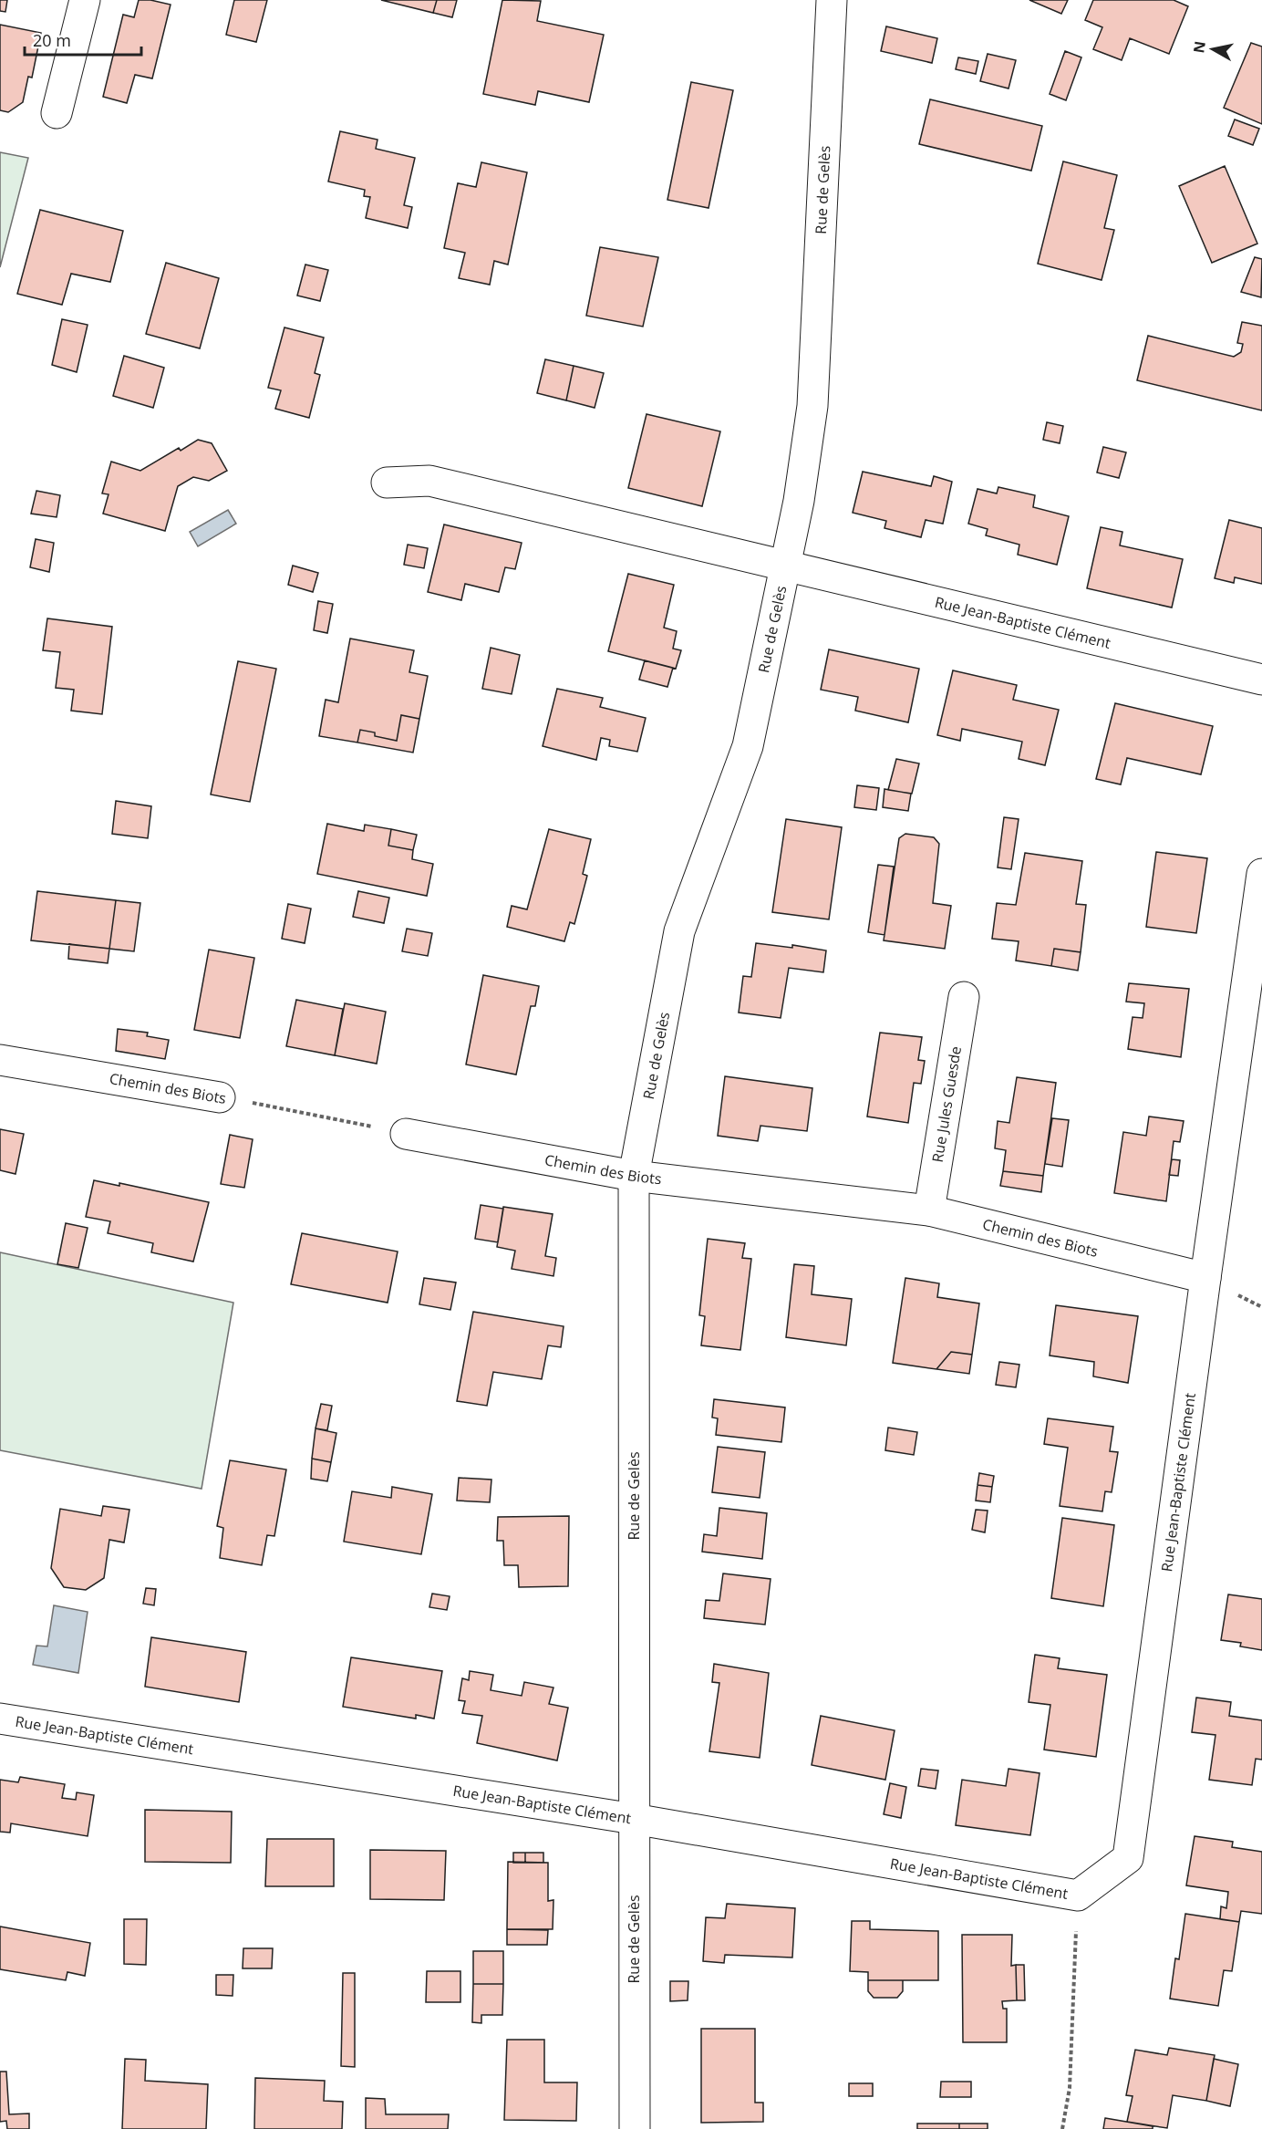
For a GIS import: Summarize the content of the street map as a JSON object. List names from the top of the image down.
{
  "streets": {
    "street": [
      "Rue de Gelès",
      "Rue Jean-Baptiste Clément",
      "Chemin des Biots",
      "Rue Jules Guesde"
    ]
  },
  "crossings": [
    ["Rue de Gelès", "Rue Jean-Baptiste Clément"],
    ["Rue de Gelès", "Chemin des Biots"],
    ["Rue Jean-Baptiste Clément", "Chemin des Biots"],
    ["Chemin des Biots", "Rue Jules Guesde"]
  ],
  "scale_bar": "20 m",
  "north": "left"
}
